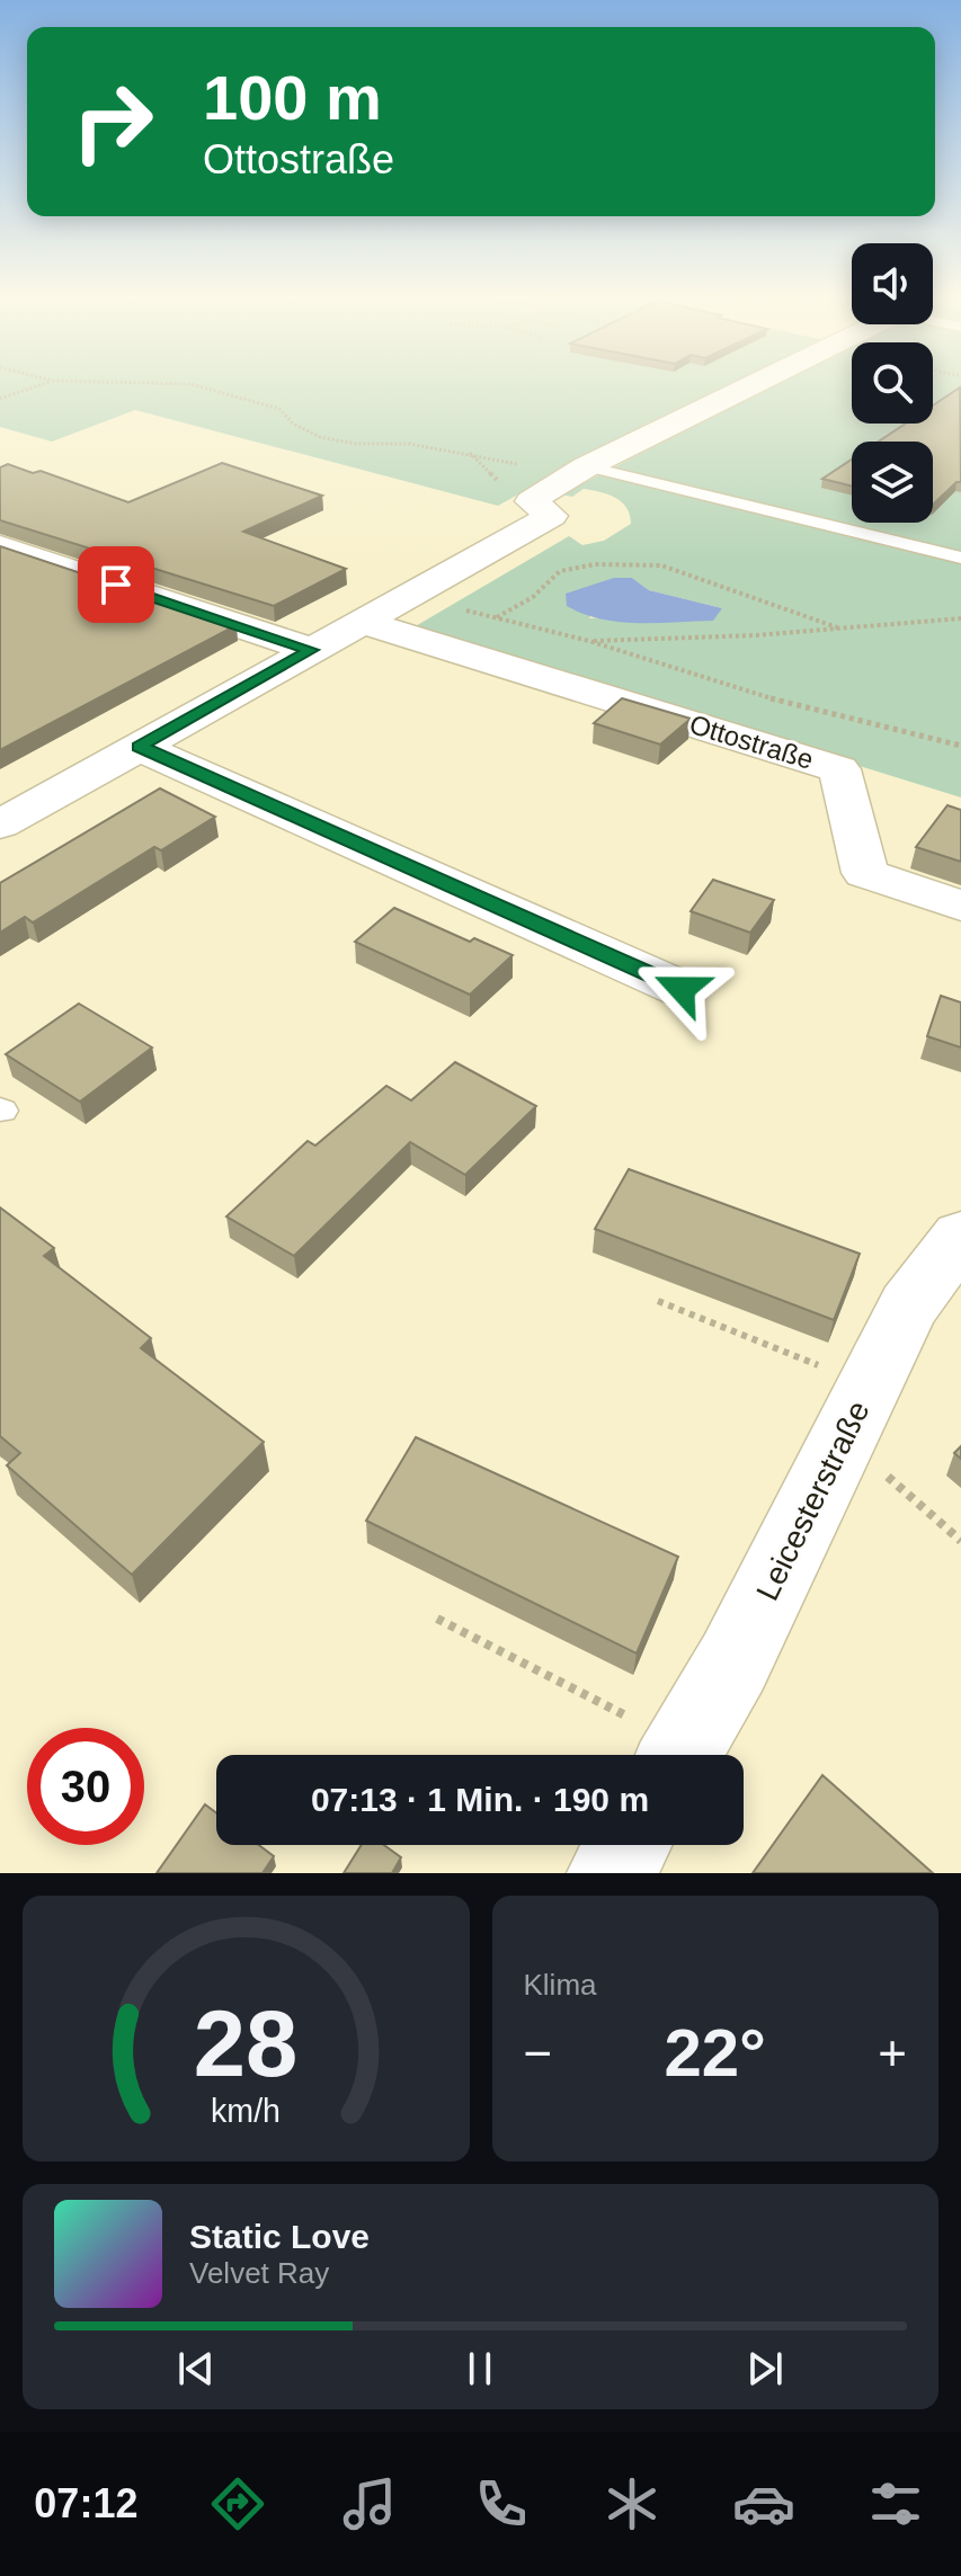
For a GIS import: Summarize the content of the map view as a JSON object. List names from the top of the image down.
{
  "streets": {
    "street": ["Ottostraße", "Leicesterstraße"]
  },
  "page": {
    "turn": ["100 m", "Ottostraße"],
    "limit": "30",
    "trip": "07:13 · 1 Min. · 190 m",
    "tile": "Klima",
    "heat": ["−", "22°", "+"],
    "song": ["Static Love", "Velvet Ray"],
    "tabs": "07:12",
    "gauge": ["28", "km/h"]
  }
}
